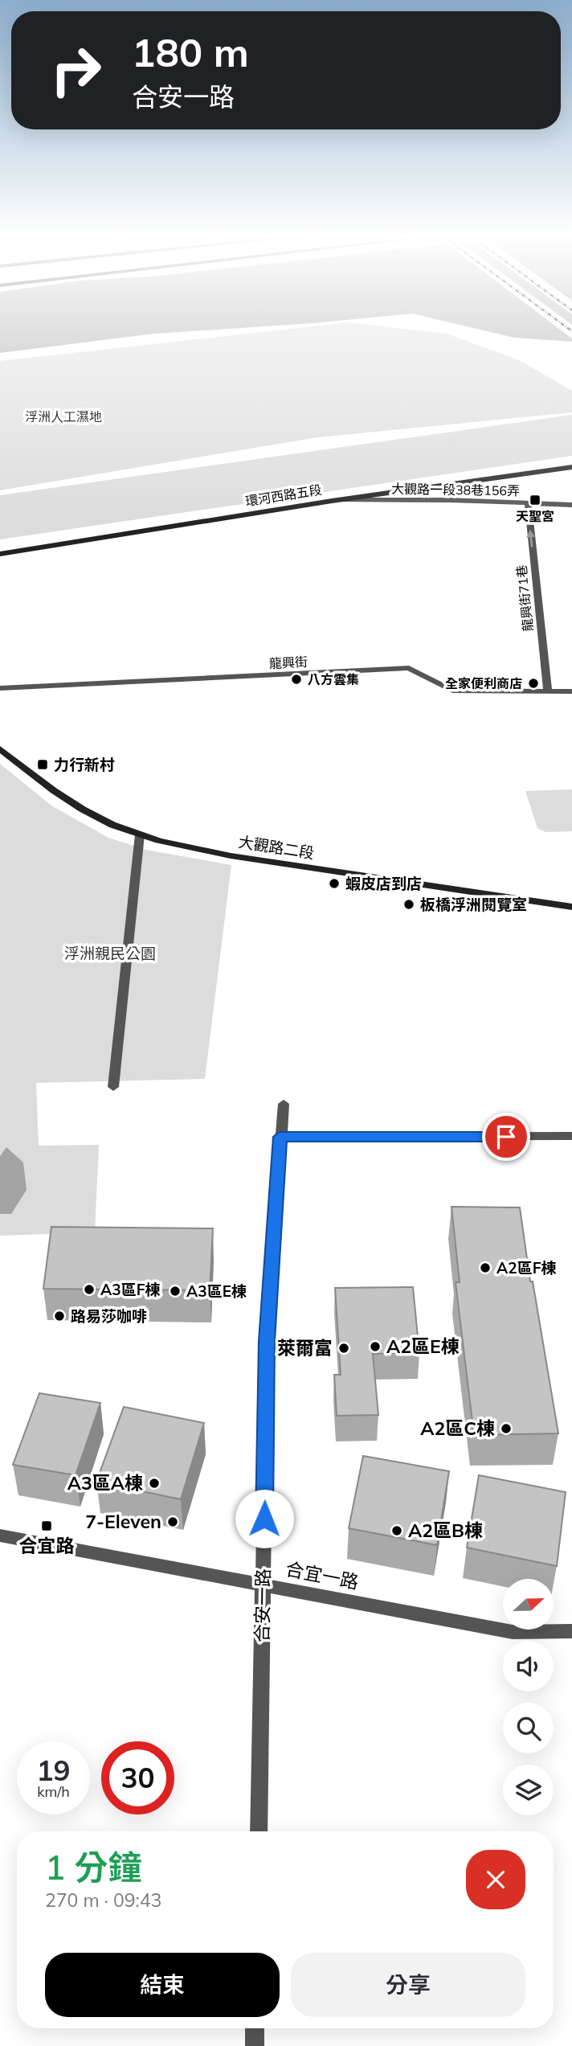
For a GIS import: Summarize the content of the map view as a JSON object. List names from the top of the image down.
{
  "streets": {
    "street": [
      "大觀路一段38巷156弄",
      "環河西路五段",
      "龍興街71巷",
      "龍興街",
      "大觀路二段",
      "合宜一路",
      "合安一路"
    ]
  },
  "crossings": [
    ["大觀路一段38巷156弄", "環河西路五段"],
    ["大觀路一段38巷156弄", "龍興街71巷"],
    ["龍興街71巷", "龍興街"],
    ["合宜一路", "合安一路"]
  ],
  "one_way": ["龍興街71巷"],
  "parks": ["浮洲人工濕地", "浮洲親民公園"],
  "places": {
    "transit": ["天聖宮", "力行新村", "合宜路"],
    "other": [
      "八方雲集",
      "全家便利商店",
      "蝦皮店到店",
      "板橋浮洲閱覽室",
      "A2區F棟",
      "A3區F棟",
      "A3區E棟",
      "路易莎咖啡",
      "A2區E棟",
      "萊爾富",
      "A2區C棟",
      "A3區A棟",
      "7-Eleven",
      "A2區B棟"
    ]
  },
  "north": "right",
  "page": {
    "turn": ["180 m", "合安一路"],
    "speed": "19 km/h",
    "limit": "30",
    "heading": ["1 分鐘", "270 m · 09:43"],
    "buttons": ["結束", "分享"]
  }
}
